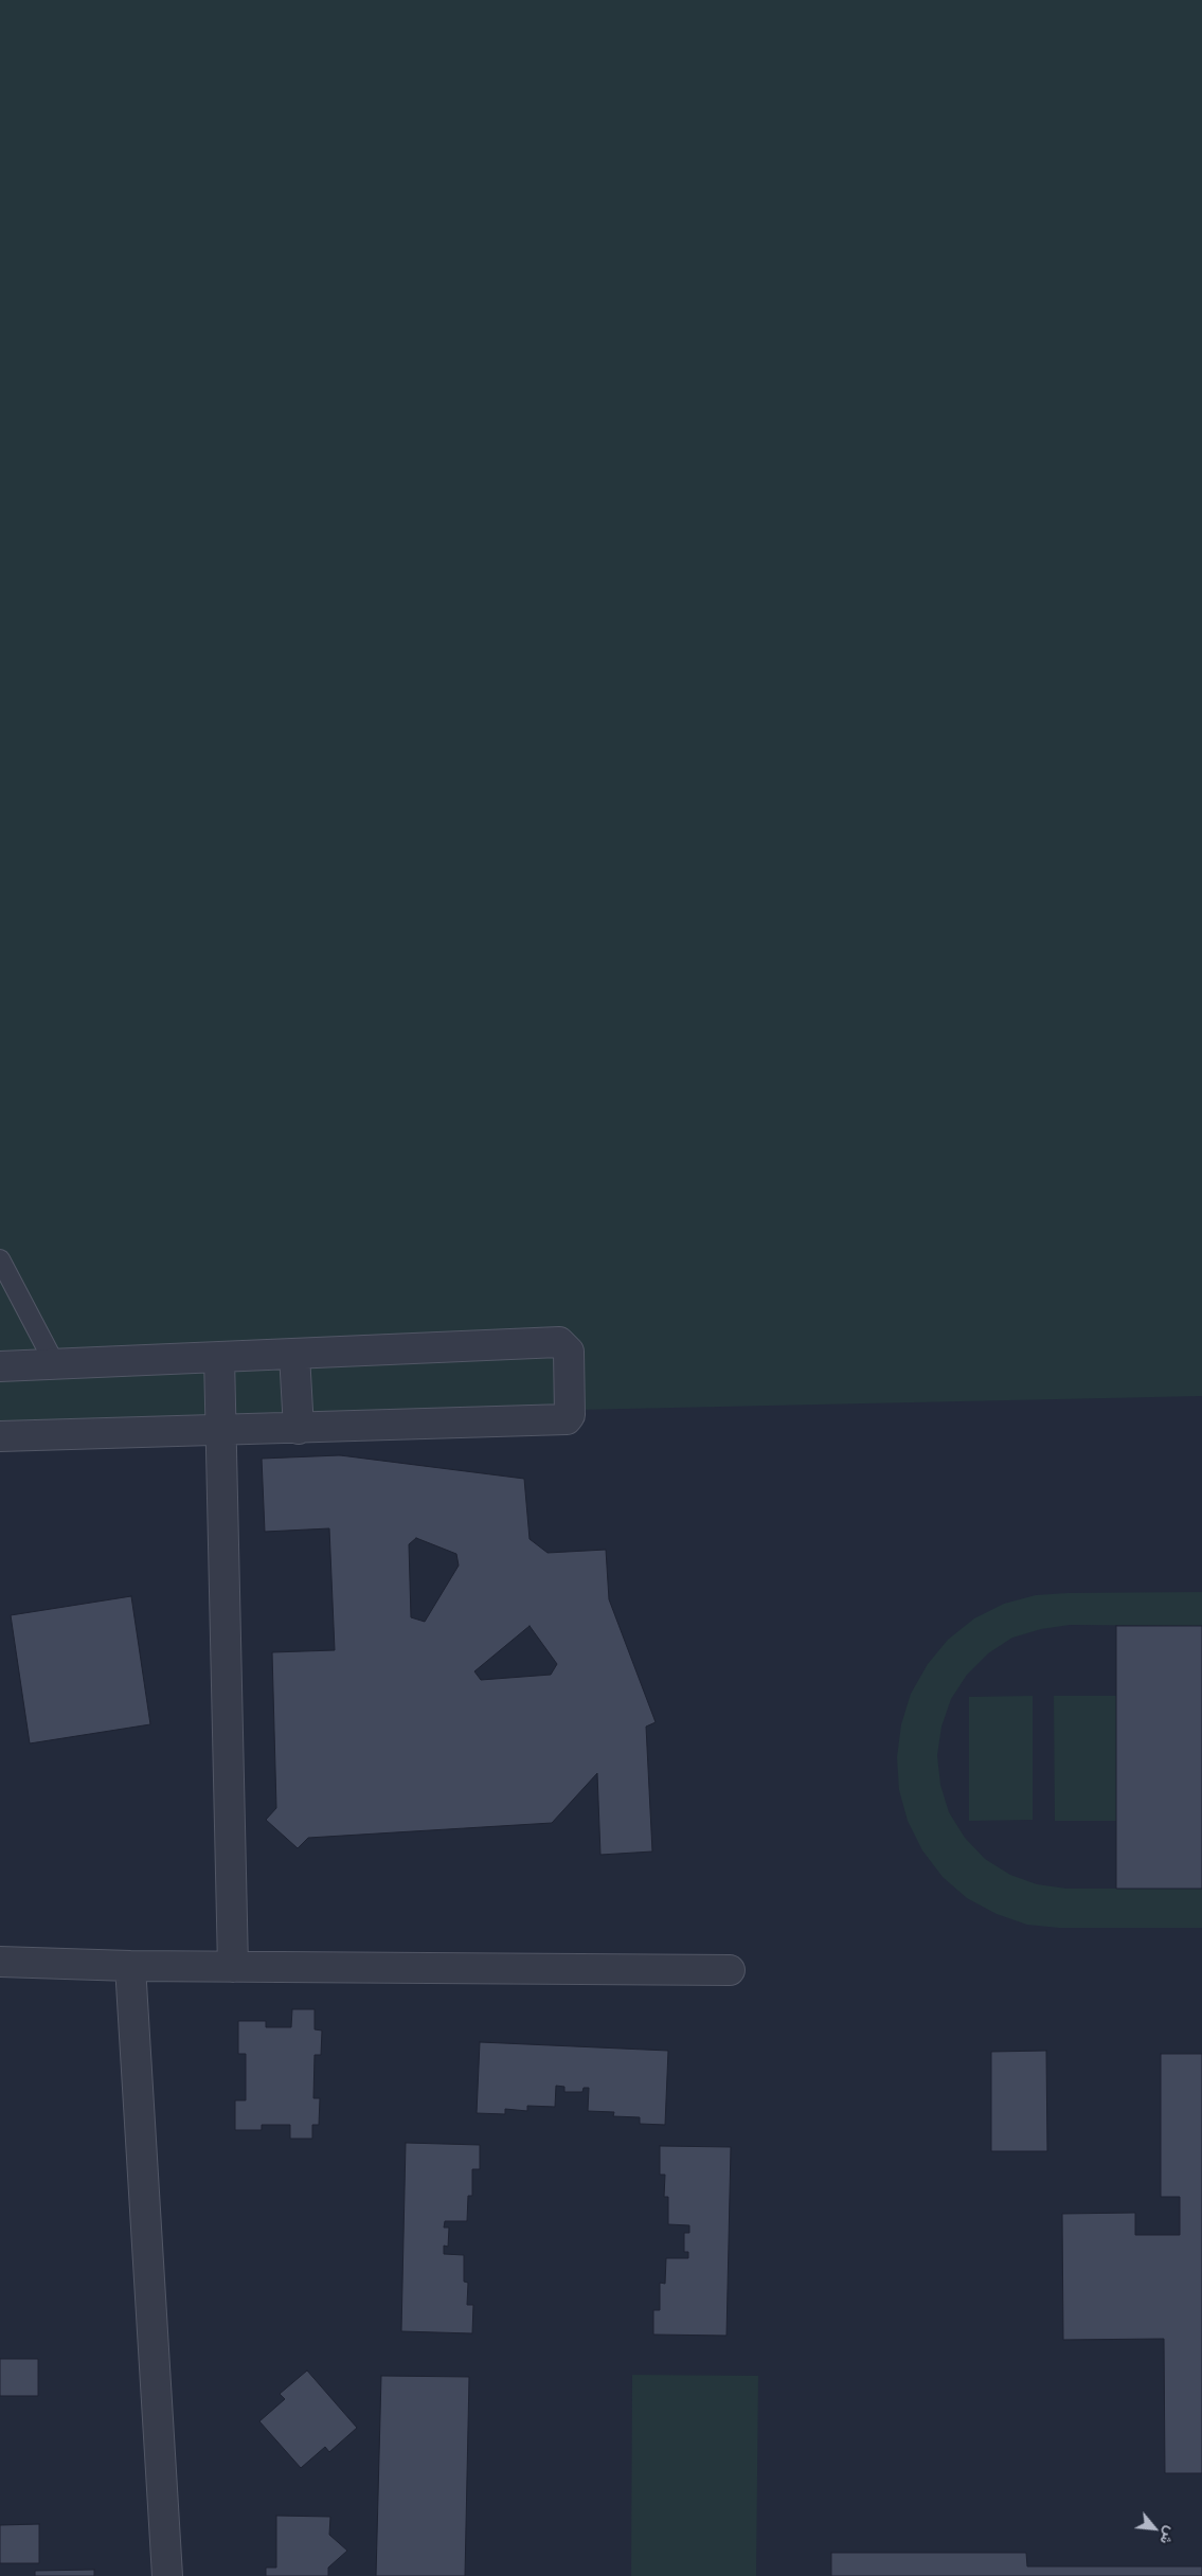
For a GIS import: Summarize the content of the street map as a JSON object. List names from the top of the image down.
{
  "north": "bottom right"
}
